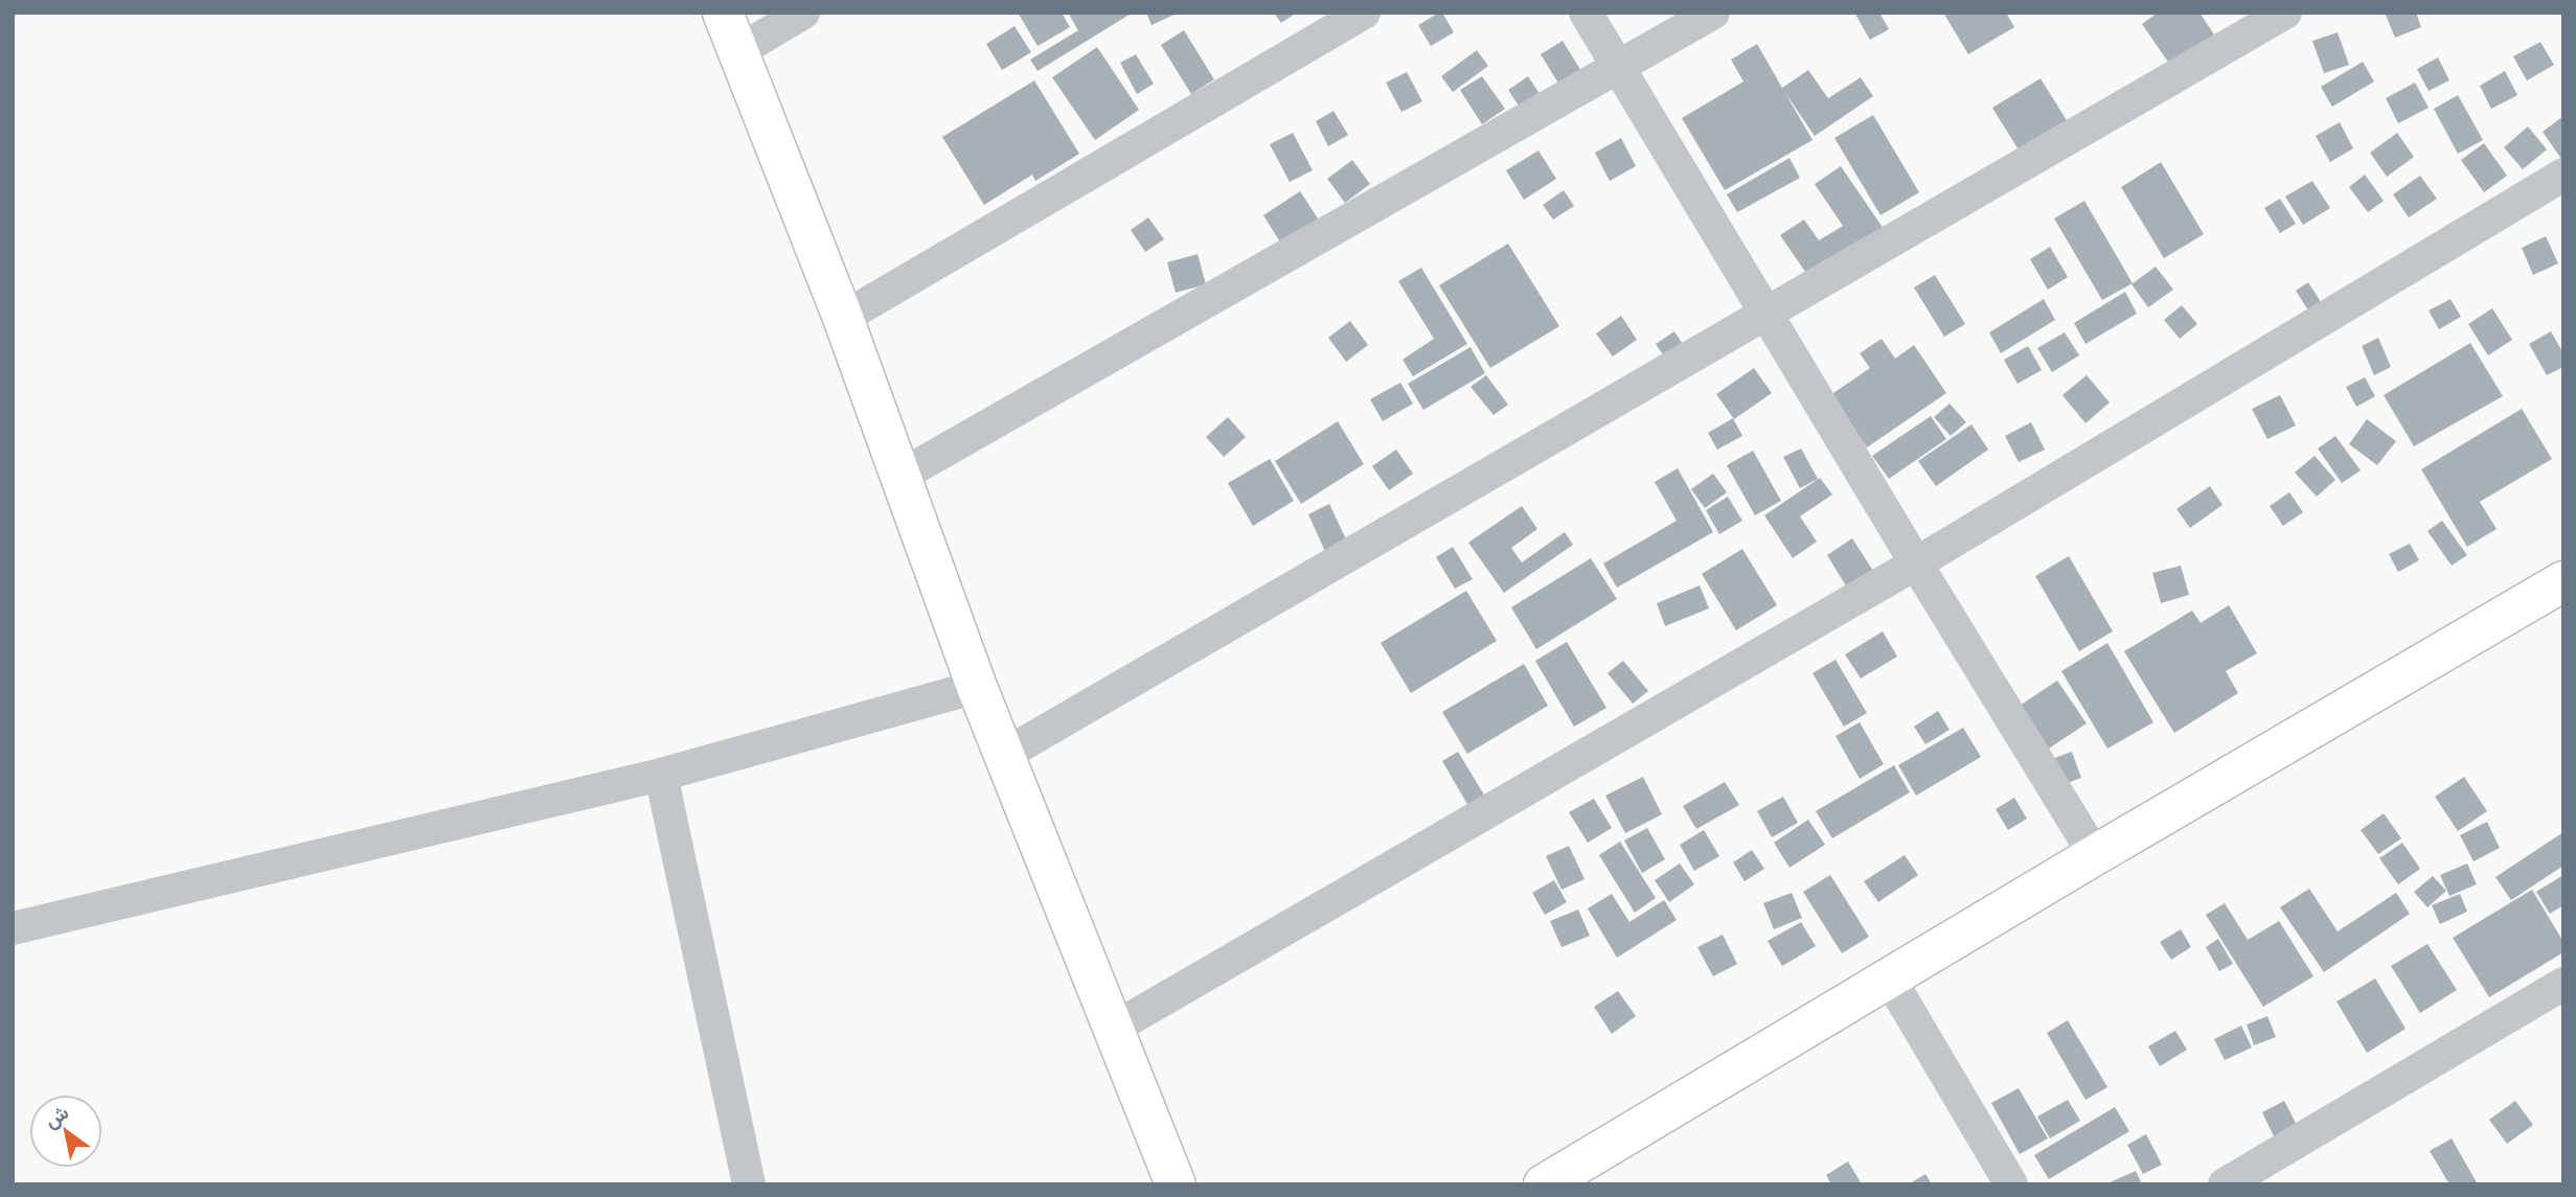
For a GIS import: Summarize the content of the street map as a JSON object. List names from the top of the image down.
{
  "north": "top left"
}
